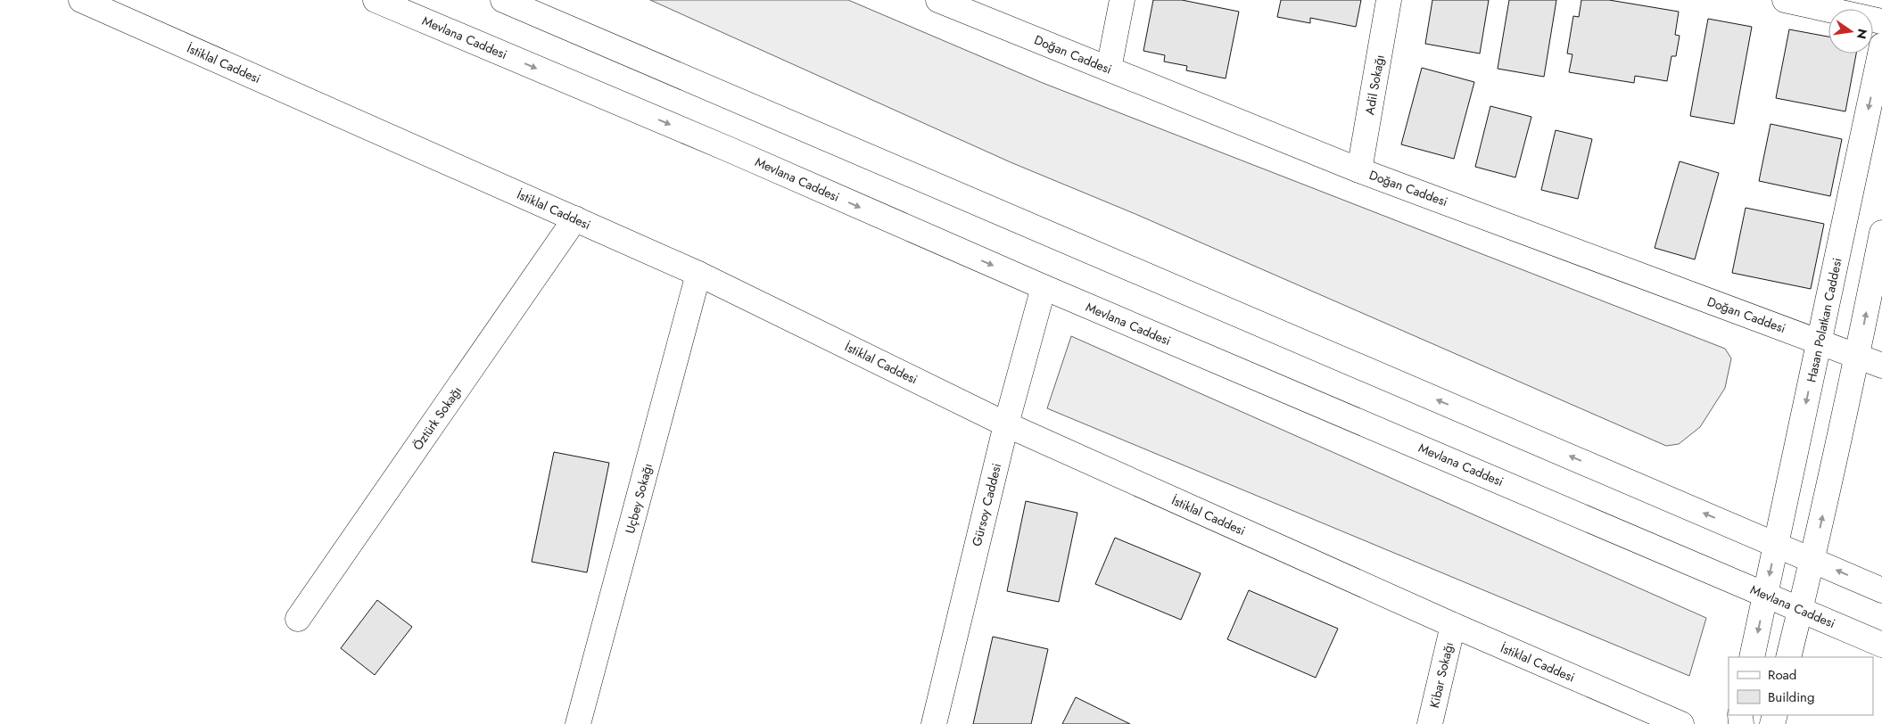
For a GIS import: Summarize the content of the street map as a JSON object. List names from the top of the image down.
{
  "streets": {
    "street": [
      "Mevlana Caddesi",
      "Doğan Caddesi",
      "İstiklal Caddesi",
      "Adil Sokağı",
      "Hasan Polatkan Caddesi",
      "Öztürk Sokağı",
      "Uçbey Sokağı",
      "Gürsoy Caddesi",
      "Kibar Sokağı"
    ]
  },
  "crossings": [
    ["Mevlana Caddesi", "Hasan Polatkan Caddesi"],
    ["Mevlana Caddesi", "Gürsoy Caddesi"],
    ["Doğan Caddesi", "Adil Sokağı"],
    ["Doğan Caddesi", "Hasan Polatkan Caddesi"],
    ["İstiklal Caddesi", "Öztürk Sokağı"],
    ["İstiklal Caddesi", "Uçbey Sokağı"],
    ["İstiklal Caddesi", "Gürsoy Caddesi"],
    ["İstiklal Caddesi", "Kibar Sokağı"]
  ],
  "legend": ["Road", "Building"],
  "north": "right"
}
